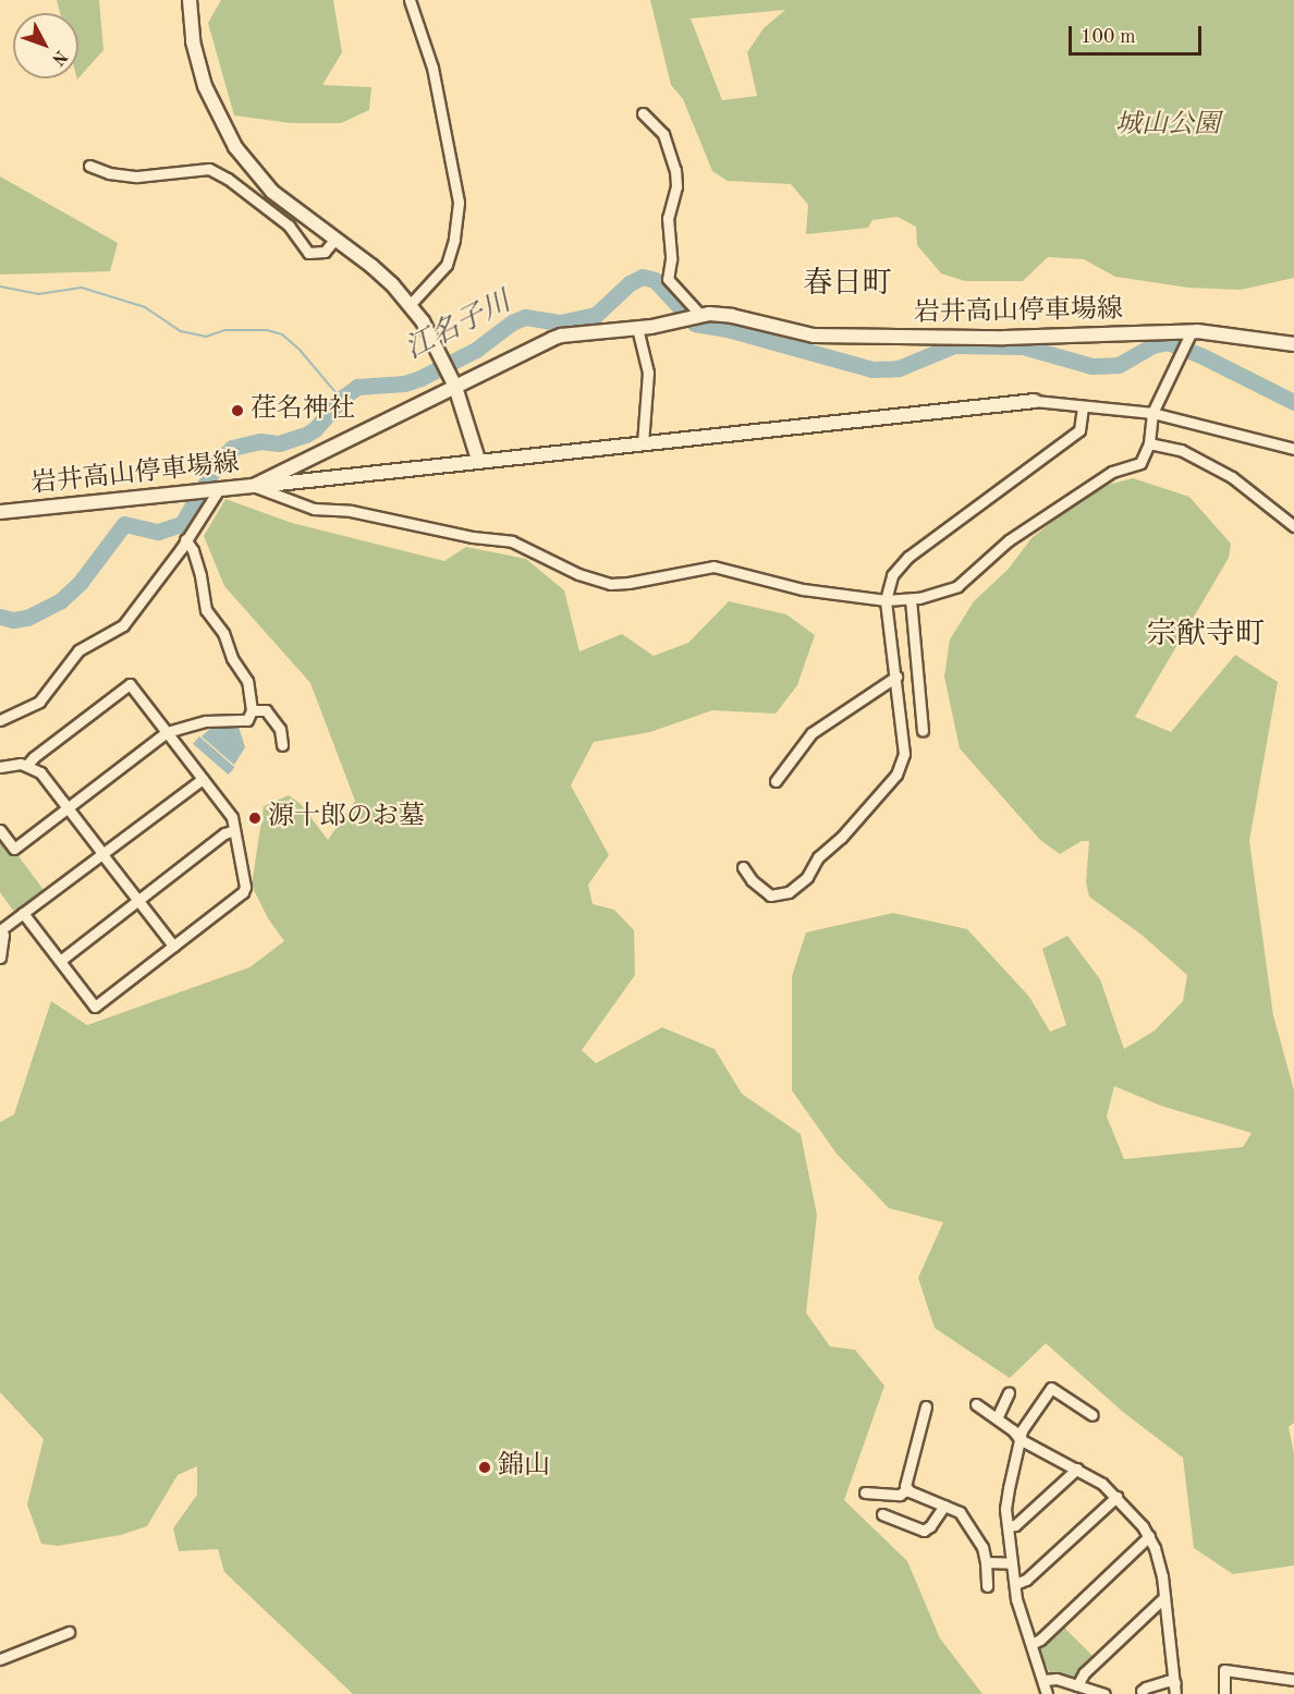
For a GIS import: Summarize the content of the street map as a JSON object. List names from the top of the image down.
{
  "streets": {
    "street": ["岩井高山停車場線"]
  },
  "districts": ["春日町", "宗猷寺町"],
  "water": ["江名子川"],
  "parks": ["城山公園"],
  "places": ["荏名神社", "源十郎のお墓", "錦山"],
  "scale_bar": "100 m",
  "north": "bottom right"
}
